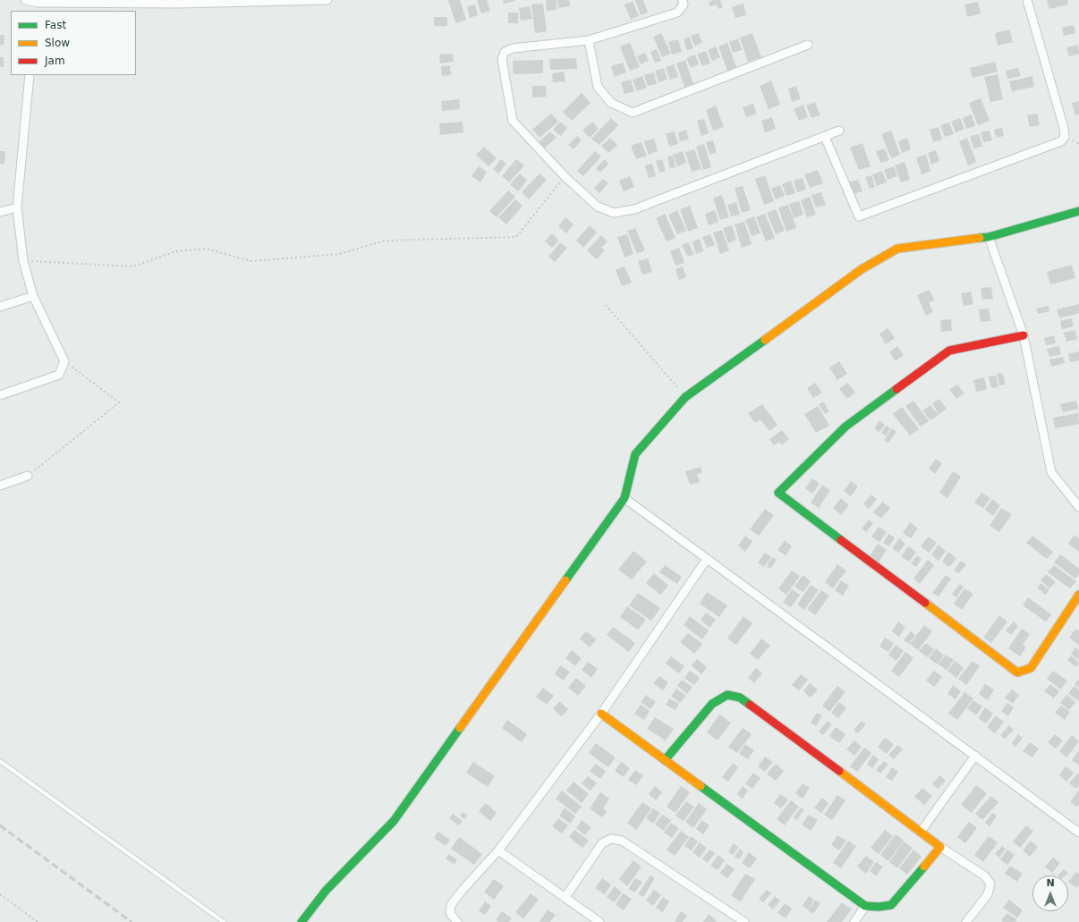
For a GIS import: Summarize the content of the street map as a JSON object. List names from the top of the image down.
{
  "legend": ["Fast", "Slow", "Jam"],
  "north": "top"
}
